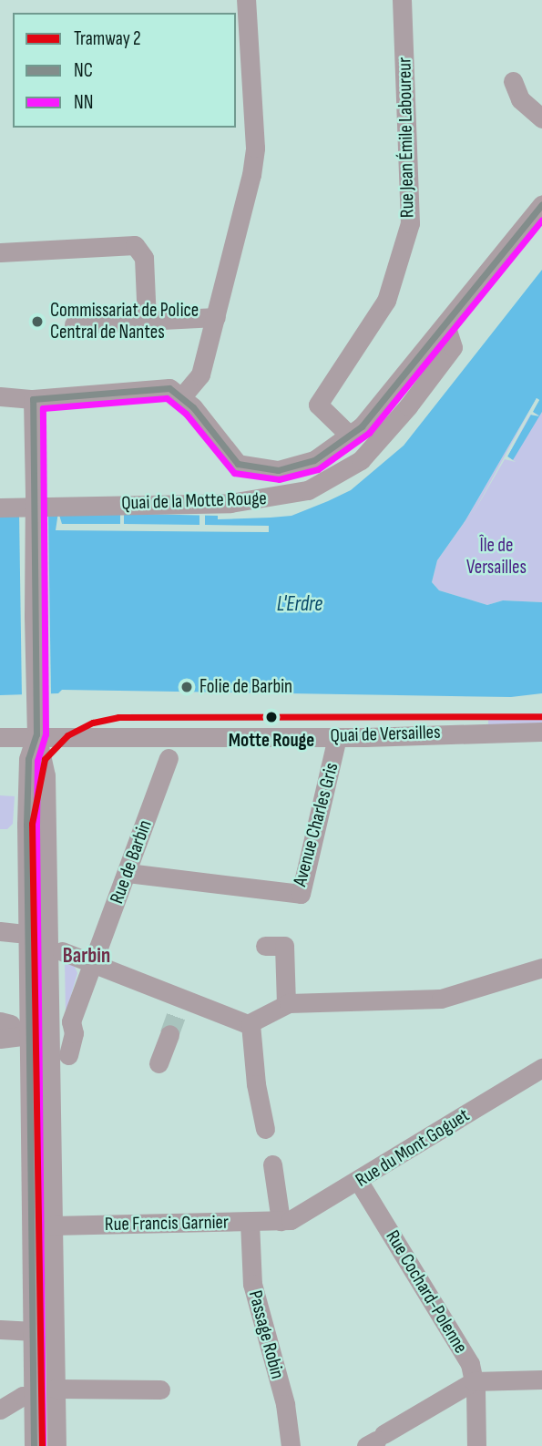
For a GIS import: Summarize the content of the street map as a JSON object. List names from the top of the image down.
{
  "streets": {
    "street": [
      "Rue Jean Émile Laboureur",
      "Quai de la Motte Rouge",
      "Quai de Versailles",
      "Avenue Charles Gris",
      "Rue de Barbin",
      "Rue du Mont Goguet",
      "Rue Francis Garnier",
      "Rue Cochard-Polenne",
      "Passage Robin"
    ]
  },
  "crossings": [
    ["Quai de Versailles", "Avenue Charles Gris"],
    ["Avenue Charles Gris", "Rue de Barbin"],
    ["Rue du Mont Goguet", "Rue Francis Garnier"],
    ["Rue du Mont Goguet", "Rue Cochard-Polenne"],
    ["Rue Francis Garnier", "Passage Robin"]
  ],
  "districts": ["Barbin"],
  "water": ["L'Erdre"],
  "parks": ["Île de Versailles"],
  "places": ["Commissariat de Police Central de Nantes", "Folie de Barbin", "Motte Rouge"],
  "lines": ["transit line NC", "transit line NN", "tram line 2"],
  "legend": ["Tramway 2", "NC", "NN"]
}
